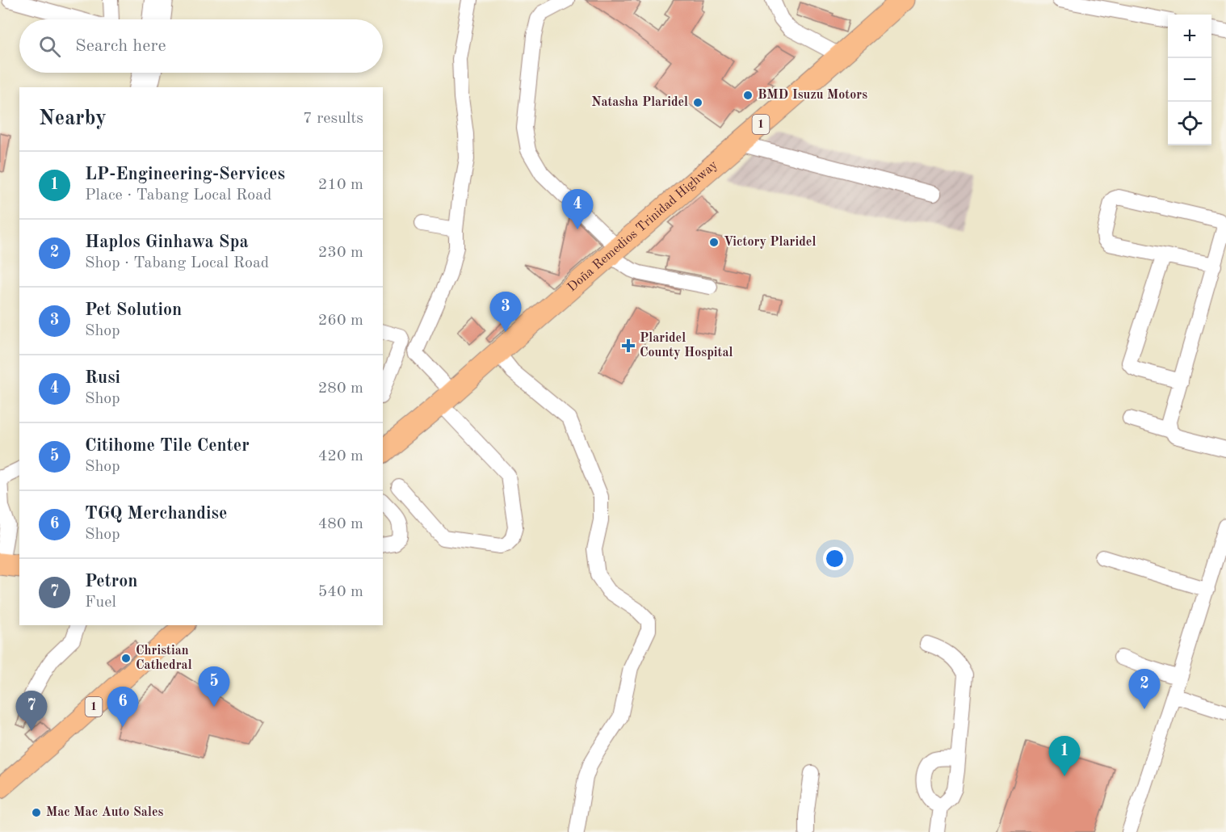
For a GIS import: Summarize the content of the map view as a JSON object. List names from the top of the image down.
{
  "streets": {
    "highway": ["1", "Doña Remedios Trinidad Highway"]
  },
  "places": {
    "other": [
      "BMD Isuzu Motors",
      "Natasha Plaridel",
      "Victory Plaridel",
      "Christian Cathedral",
      "Mac Mac Auto Sales"
    ],
    "health": ["Plaridel County Hospital"]
  },
  "page": {
    "map_buttons": ["+", "−"],
    "search": "Search here",
    "heading": ["Nearby", "7 results"],
    "list": [
      {
        "mark": "1",
        "name": "LP-Engineering-Services",
        "note": "Place · Tabang Local Road",
        "value": "210 m"
      },
      {
        "mark": "2",
        "name": "Haplos Ginhawa Spa",
        "note": "Shop · Tabang Local Road",
        "value": "230 m"
      },
      {
        "mark": "3",
        "name": "Pet Solution",
        "note": "Shop",
        "value": "260 m"
      },
      {
        "mark": "4",
        "name": "Rusi",
        "note": "Shop",
        "value": "280 m"
      },
      {
        "mark": "5",
        "name": "Citihome Tile Center",
        "note": "Shop",
        "value": "420 m"
      },
      {
        "mark": "6",
        "name": "TGQ Merchandise",
        "note": "Shop",
        "value": "480 m"
      },
      {
        "mark": "7",
        "name": "Petron",
        "note": "Fuel",
        "value": "540 m"
      }
    ],
    "pins": [
      "4",
      "3",
      "5",
      "2",
      "6",
      "7",
      "1"
    ]
  }
}
